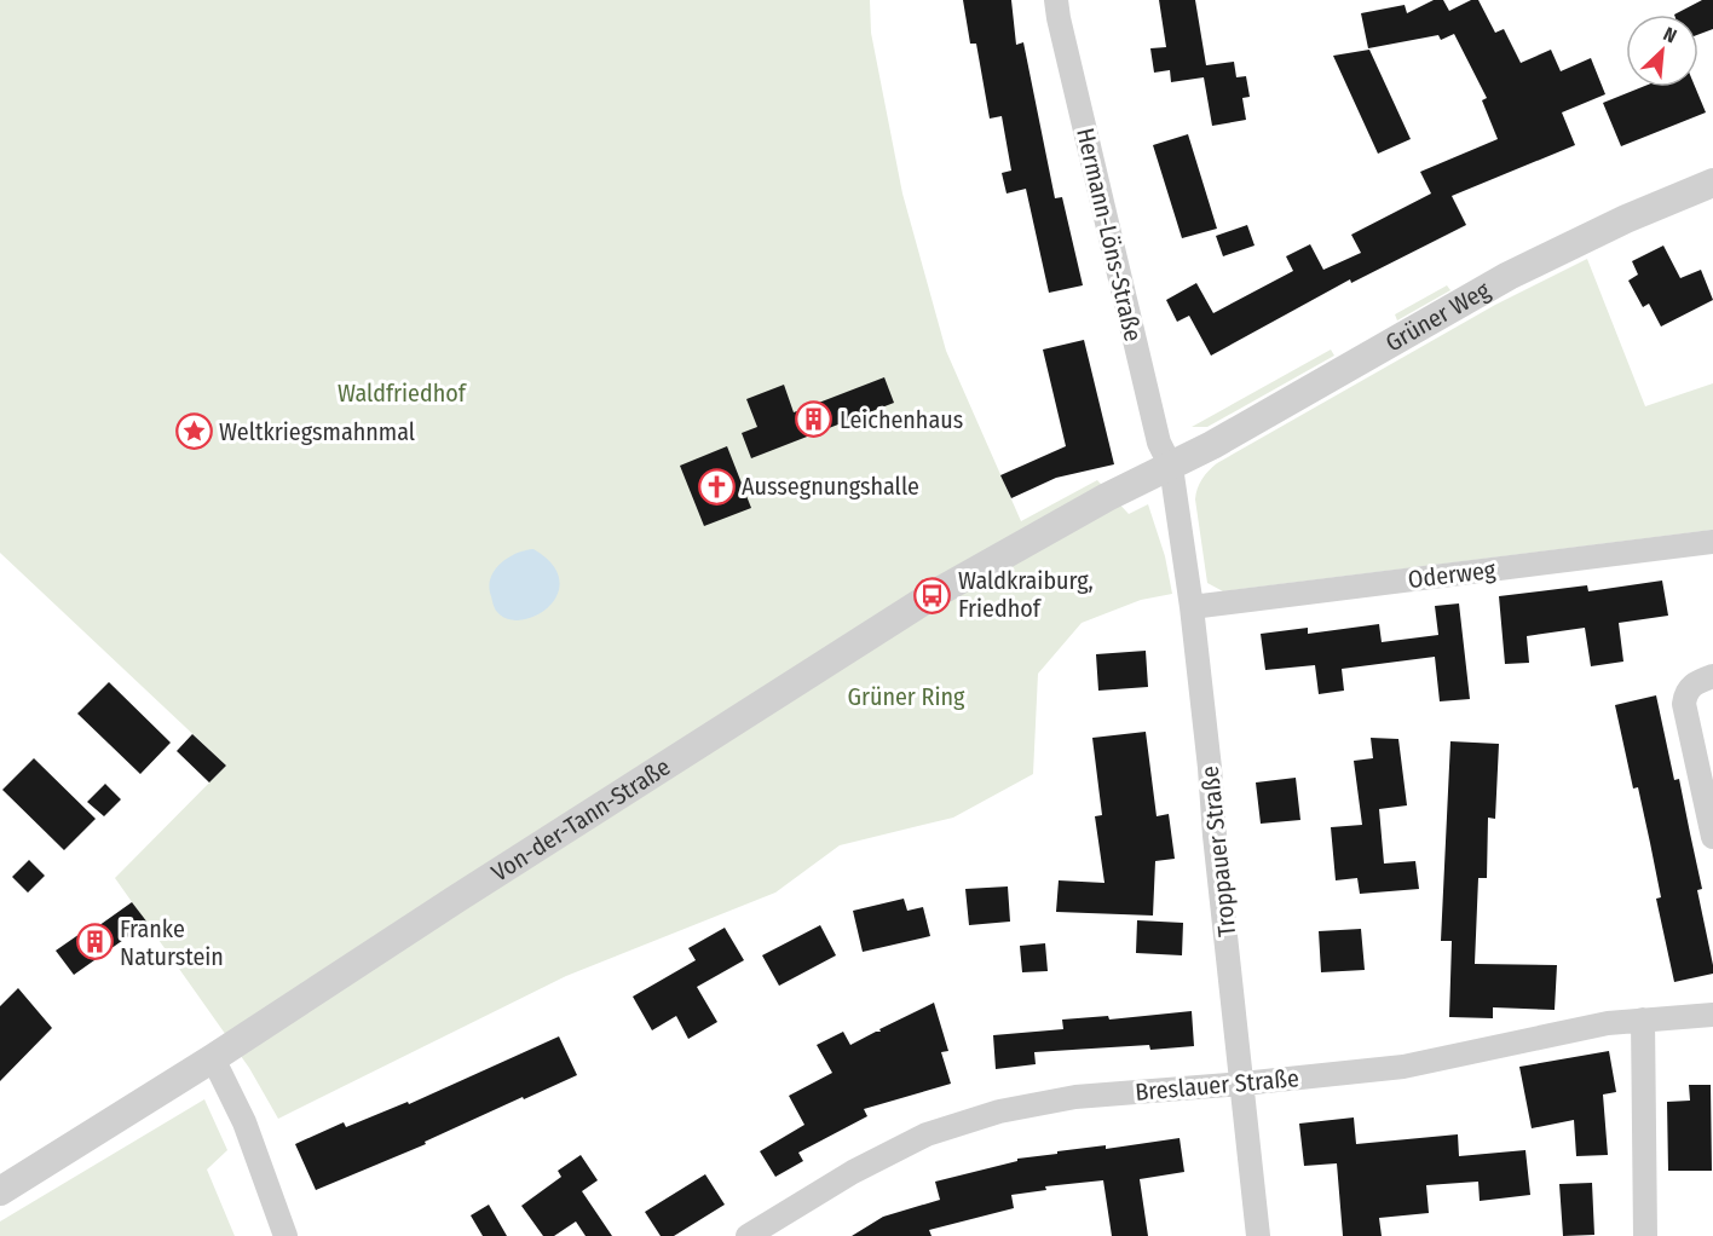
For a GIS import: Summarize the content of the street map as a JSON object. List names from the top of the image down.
{
  "streets": {
    "street": [
      "Hermann-Löns-Straße",
      "Grüner Weg",
      "Oderweg",
      "Von-der-Tann-Straße",
      "Troppauer Straße",
      "Breslauer Straße"
    ]
  },
  "crossings": [
    ["Hermann-Löns-Straße", "Grüner Weg"],
    ["Hermann-Löns-Straße", "Von-der-Tann-Straße"],
    ["Hermann-Löns-Straße", "Troppauer Straße"],
    ["Grüner Weg", "Von-der-Tann-Straße"],
    ["Grüner Weg", "Troppauer Straße"],
    ["Oderweg", "Troppauer Straße"],
    ["Von-der-Tann-Straße", "Troppauer Straße"],
    ["Troppauer Straße", "Breslauer Straße"]
  ],
  "parks": ["Waldfriedhof", "Grüner Ring"],
  "places": {
    "building": ["Leichenhaus", "Franke Naturstein"],
    "place": ["Weltkriegsmahnmal"],
    "church": ["Aussegnungshalle"],
    "bus stop": ["Waldkraiburg, Friedhof"]
  },
  "north": "top right"
}
